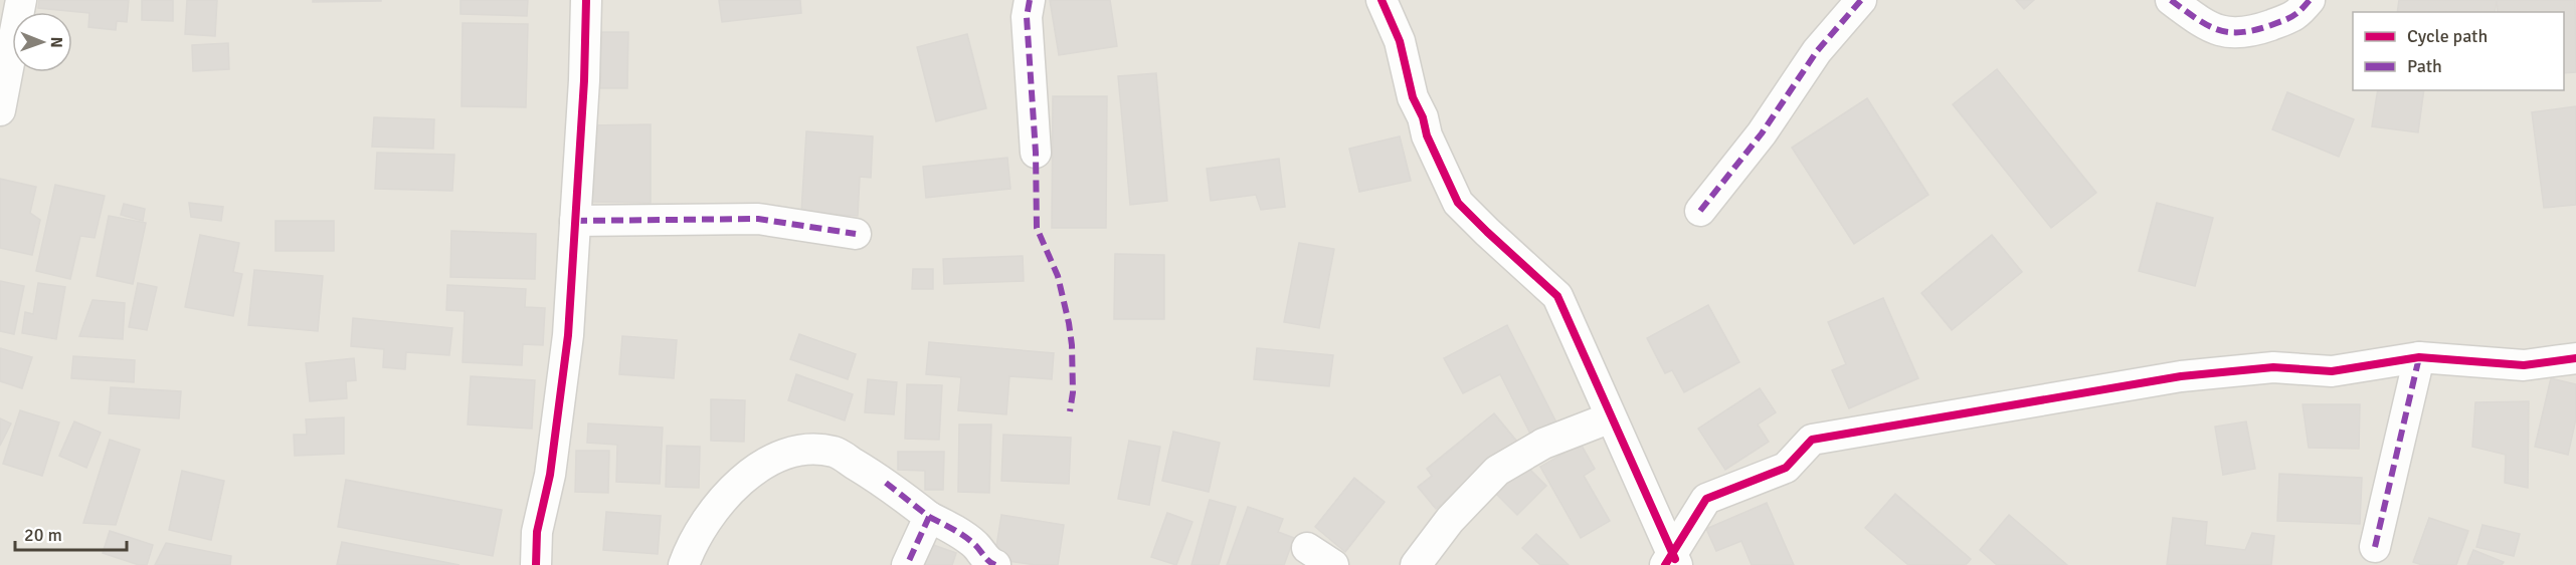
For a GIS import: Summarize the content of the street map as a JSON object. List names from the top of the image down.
{
  "legend": ["Cycle path", "Path"],
  "scale_bar": "20 m",
  "north": "right"
}
